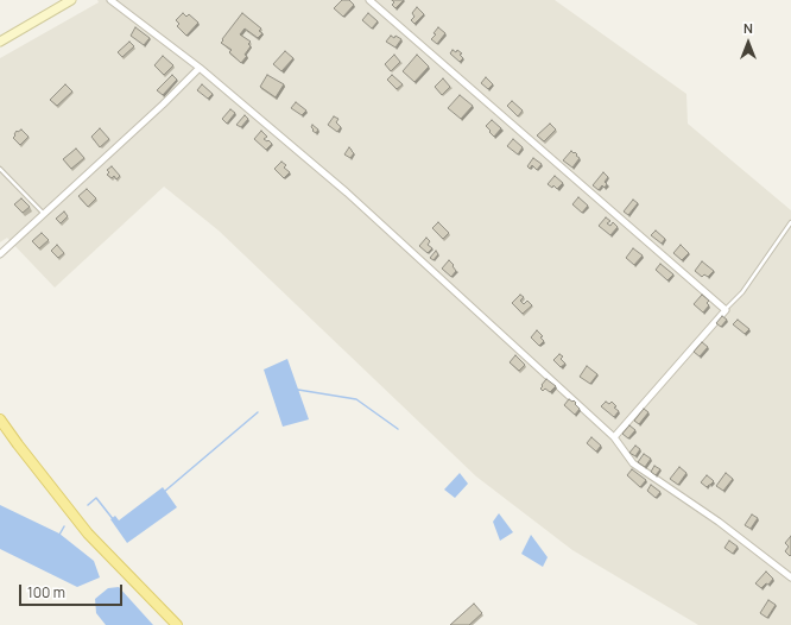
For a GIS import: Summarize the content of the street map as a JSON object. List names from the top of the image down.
{
  "scale_bar": "100 m",
  "north": "top"
}
